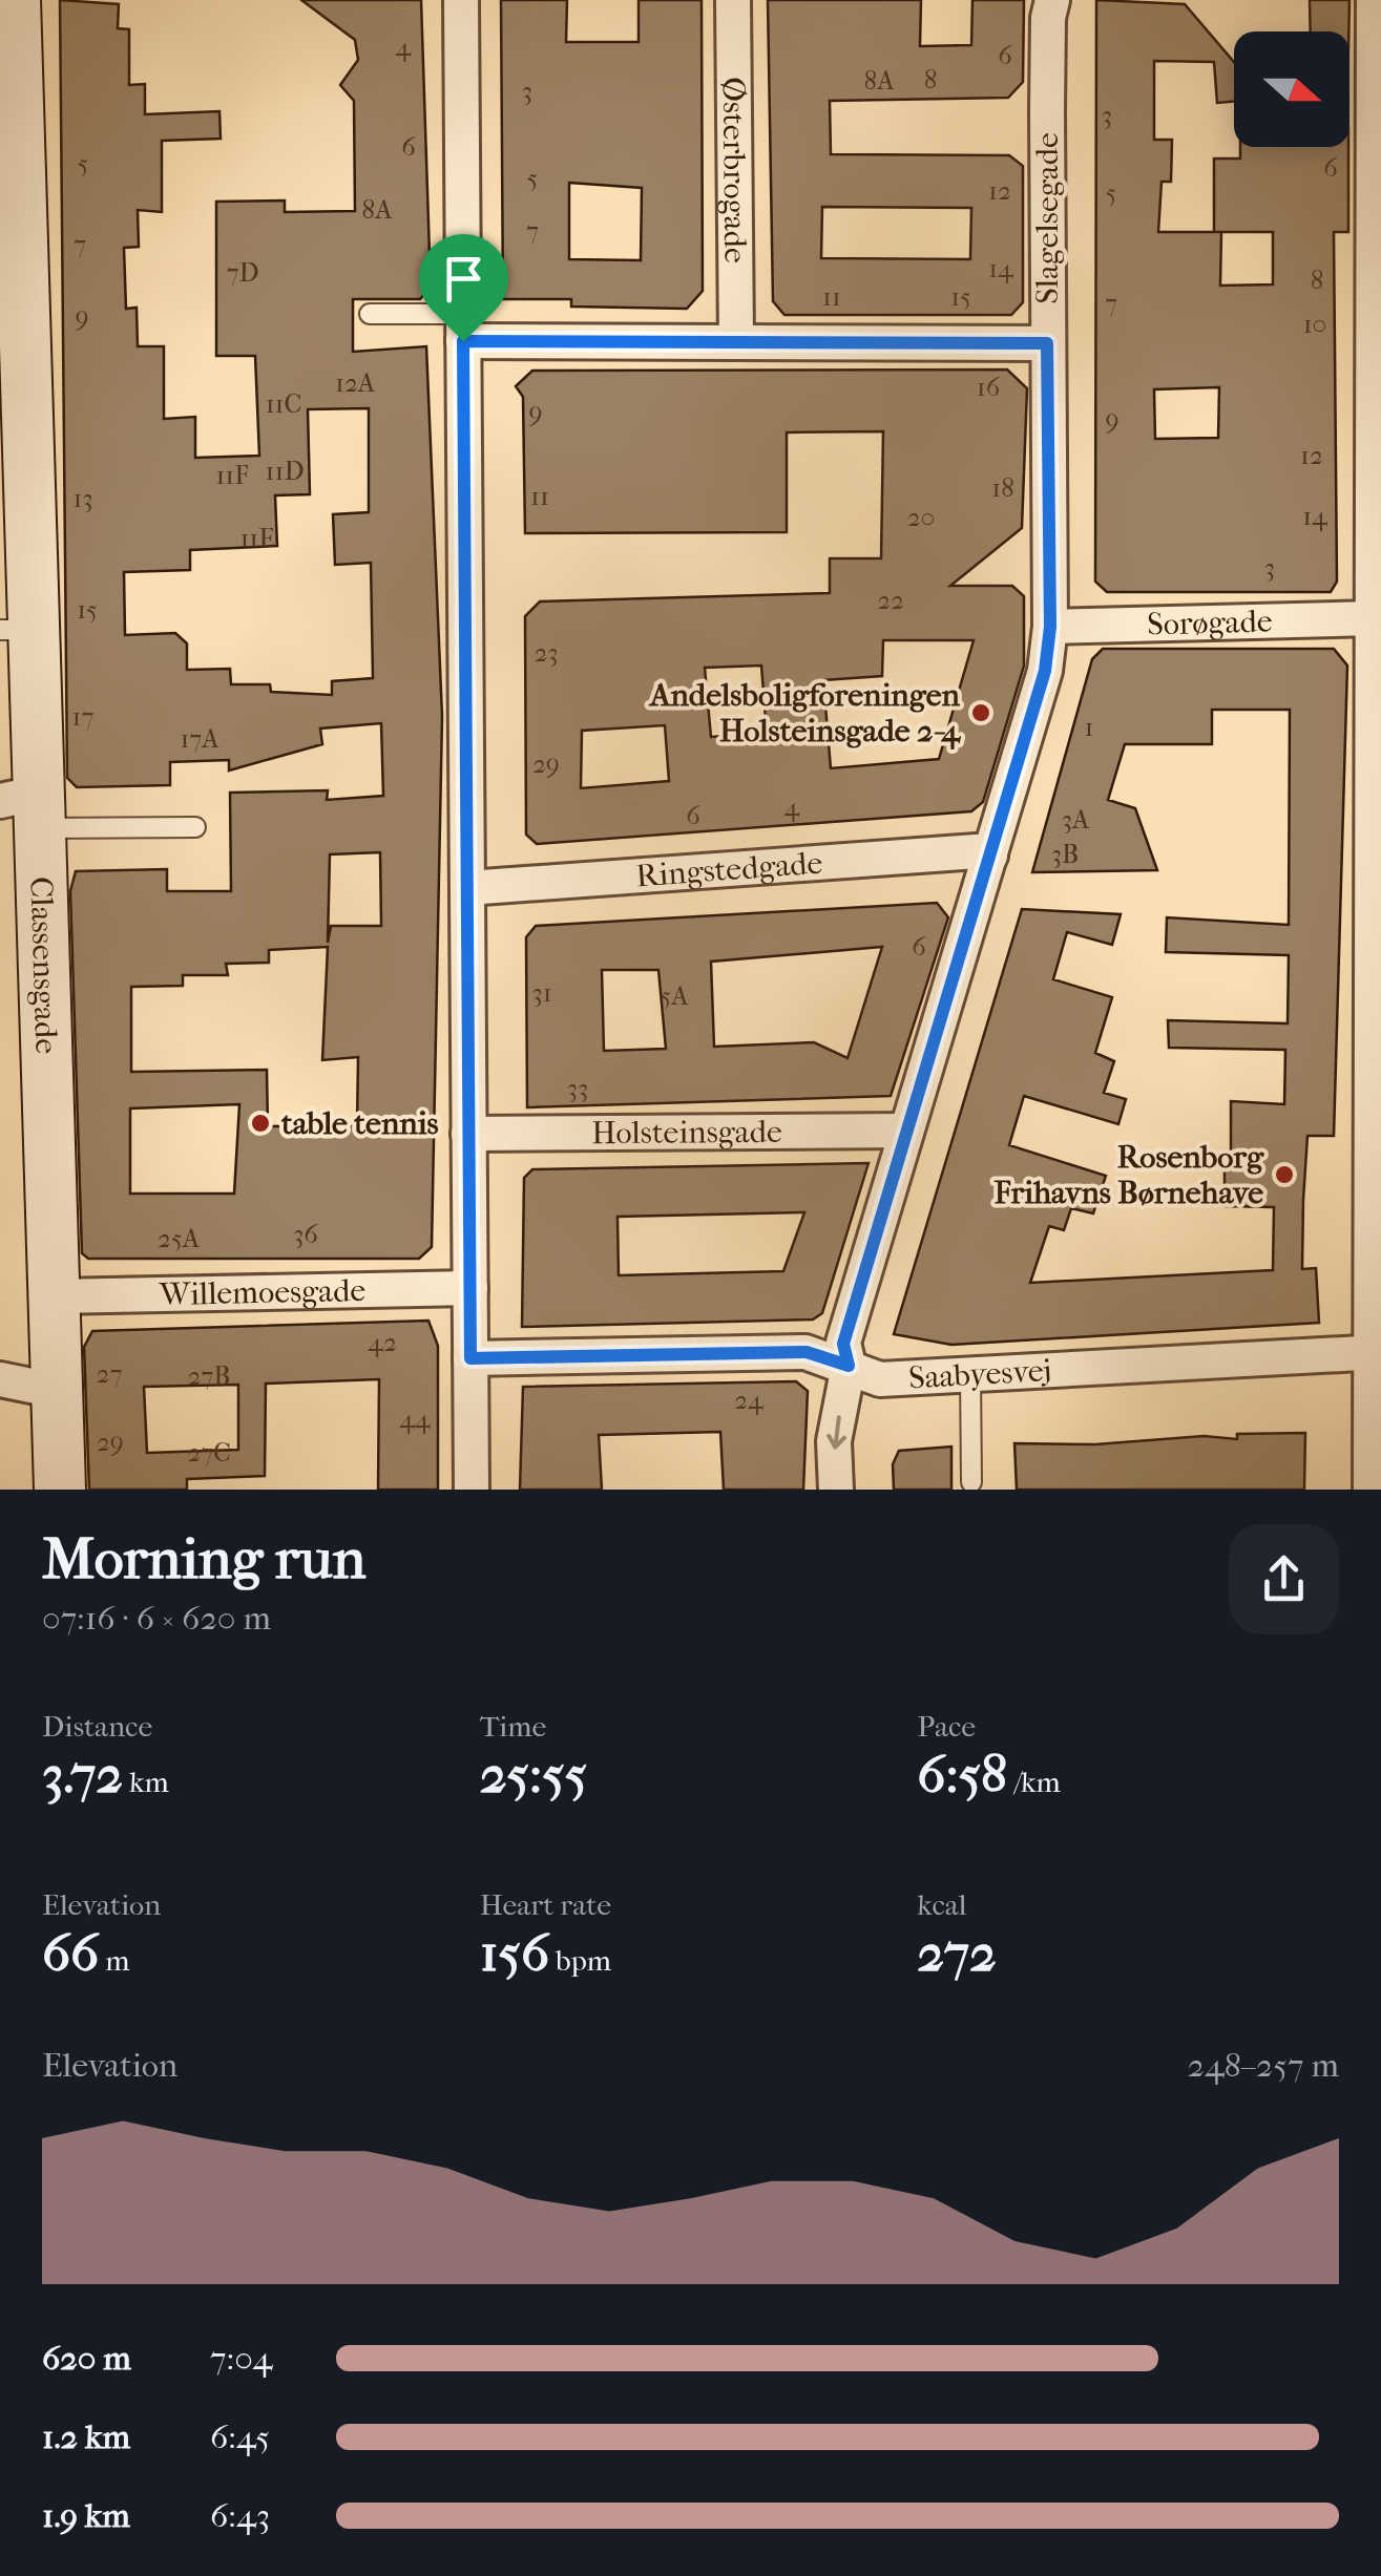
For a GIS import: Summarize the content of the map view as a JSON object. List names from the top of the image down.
{
  "streets": {
    "street": [
      "Østerbrogade",
      "Slagelsegade",
      "Sorøgade",
      "Ringstedgade",
      "Classensgade",
      "Holsteinsgade",
      "Willemoesgade",
      "Saabyesvej"
    ]
  },
  "crossings": [
    ["Slagelsegade", "Sorøgade"],
    ["Classensgade", "Willemoesgade"]
  ],
  "places": ["Andelsboligforeningen Holsteinsgade 2-4", "table tennis", "Rosenborg Frihavns Børnehave"],
  "house_numbers": [
    "4",
    "6",
    "8",
    "8A",
    "3",
    "3",
    "6",
    "5",
    "6",
    "5",
    "12",
    "5",
    "8A",
    "7",
    "7",
    "14",
    "7D",
    "8",
    "11",
    "15",
    "7",
    "9",
    "10",
    "12A",
    "16",
    "11C",
    "9",
    "9",
    "12",
    "11D",
    "11F",
    "18",
    "11",
    "13",
    "14",
    "20",
    "11E",
    "3",
    "22",
    "15",
    "23",
    "17",
    "1",
    "17A",
    "29",
    "4",
    "6",
    "3A",
    "3B",
    "6",
    "31",
    "5A",
    "33",
    "36",
    "25A",
    "42",
    "27",
    "27B",
    "24",
    "44",
    "29",
    "27C"
  ],
  "north": "right",
  "page": {
    "heading": ["Morning run", "07:16 · 6 × 620 m"],
    "stats": [
      ["Distance", "3.72 km"],
      ["Time", "25:55"],
      ["Pace", "6:58 /km"],
      ["Elevation", "66 m"],
      ["Heart rate", "156 bpm"],
      ["kcal", "272"]
    ],
    "chart": ["Elevation", "248–257 m"],
    "list": [
      {
        "name": "620 m",
        "note": "7:04"
      },
      {
        "name": "1.2 km",
        "note": "6:45"
      },
      {
        "name": "1.9 km",
        "note": "6:43"
      }
    ]
  }
}
